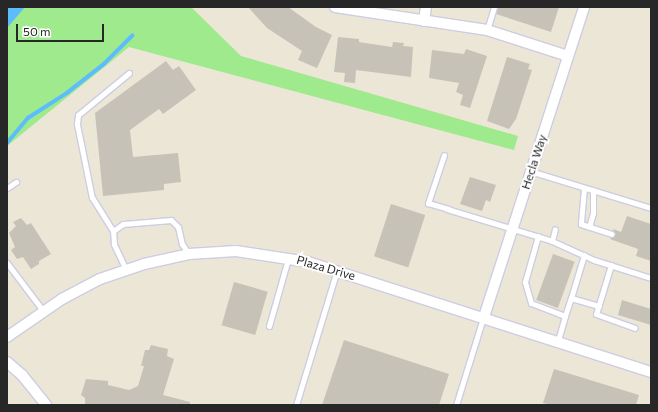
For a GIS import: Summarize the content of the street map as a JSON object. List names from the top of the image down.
{
  "streets": {
    "street": ["Hecla Way", "Plaza Drive"]
  },
  "crossings": [
    ["Hecla Way", "Plaza Drive"]
  ],
  "scale_bar": "50 m"
}
